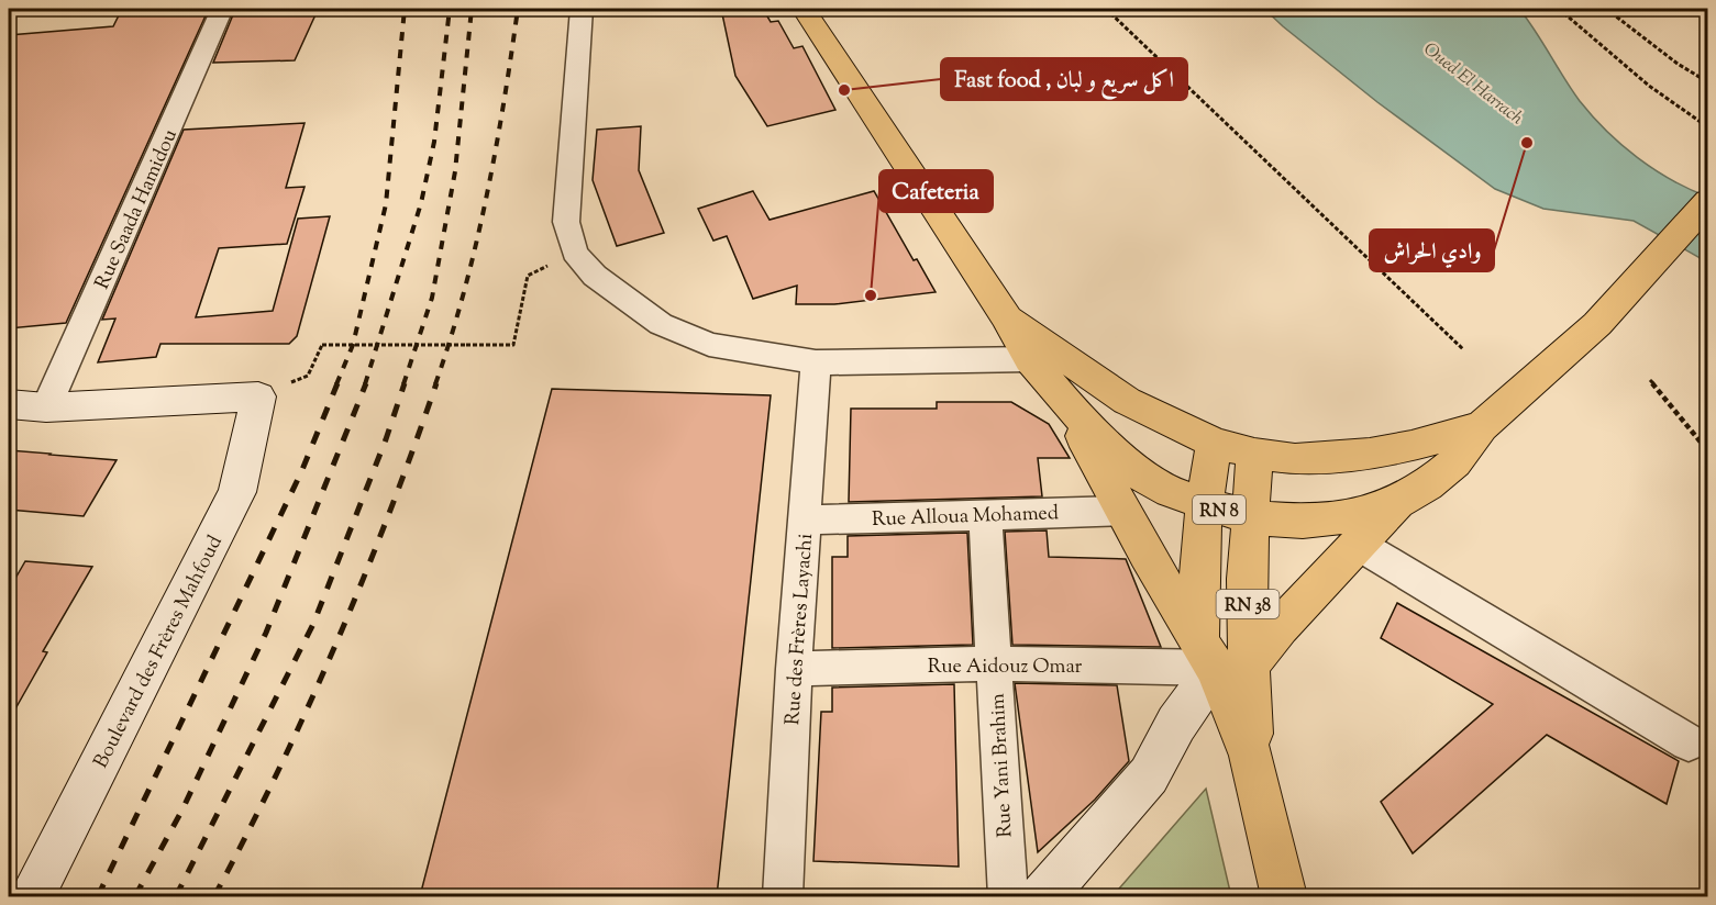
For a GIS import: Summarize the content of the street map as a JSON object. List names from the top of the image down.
{
  "streets": {
    "main road": ["RN 8", "RN 38"],
    "street": [
      "Rue Saada Hamidou",
      "Rue Alloua Mohamed",
      "Rue des Frères Layachi",
      "Boulevard des Frères Mahfoud",
      "Rue Aidouz Omar",
      "Rue Yani Brahim"
    ]
  },
  "crossings": [
    ["Rue Saada Hamidou", "Boulevard des Frères Mahfoud"],
    ["RN 8", "RN 38"],
    ["Rue Alloua Mohamed", "Rue des Frères Layachi"],
    ["Rue Alloua Mohamed", "Rue Yani Brahim"],
    ["RN 38", "Rue Aidouz Omar"],
    ["Rue des Frères Layachi", "Rue Aidouz Omar"],
    ["Rue Aidouz Omar", "Rue Yani Brahim"]
  ],
  "water": ["Oued El Harrach"],
  "places": ["Fast food , اكل سريع و لبان", "وادي الحراش", "Cafeteria"]
}
